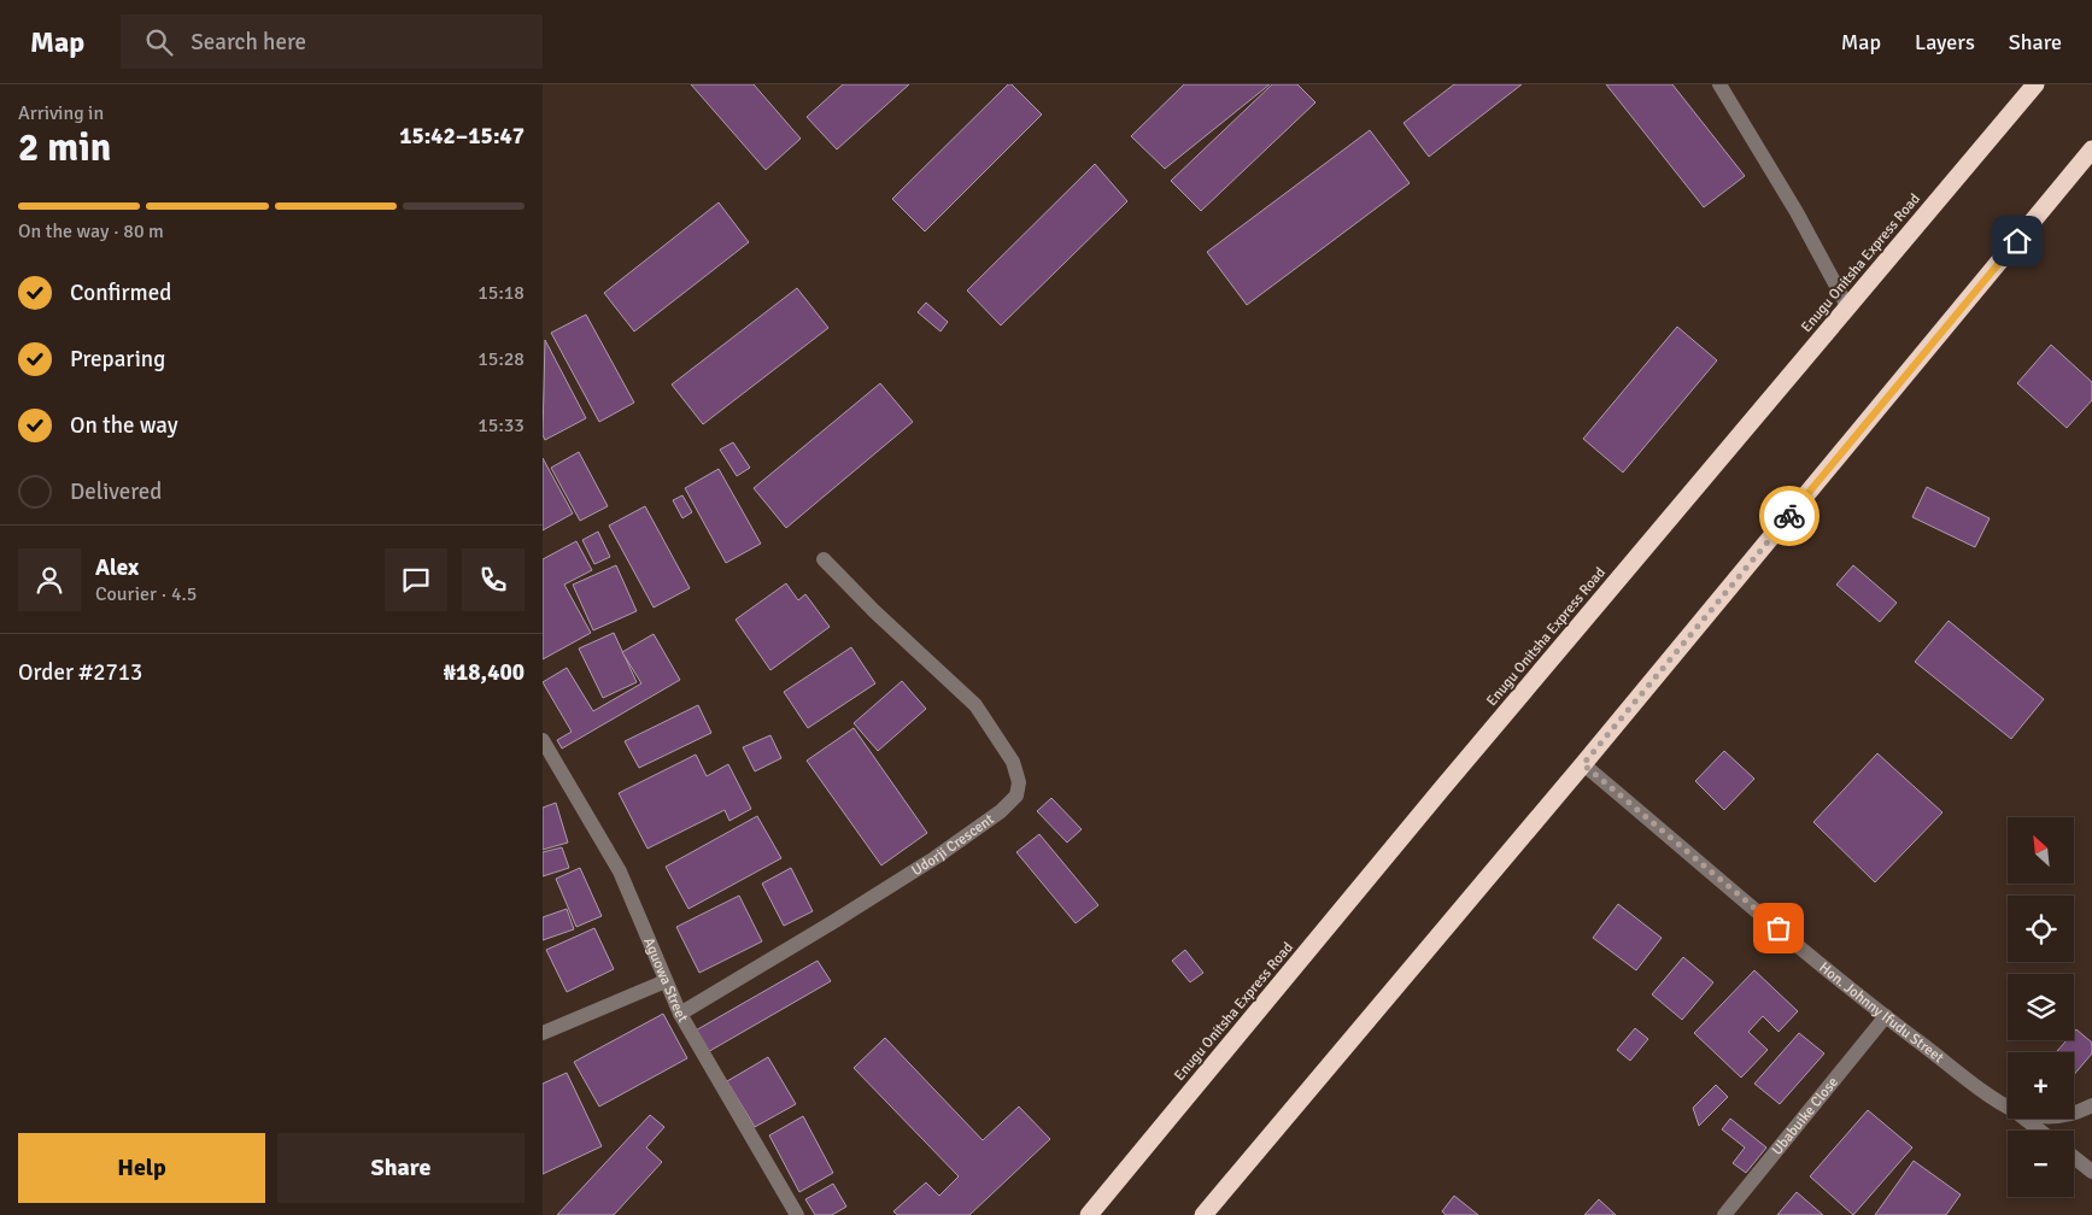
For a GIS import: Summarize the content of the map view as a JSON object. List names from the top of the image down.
{
  "streets": {
    "highway": ["Enugu Onitsha Express Road"],
    "street": [
      "Udorji Crescent",
      "Aguowa Street",
      "Hon. Johnny Ifudu Street",
      "Ubabuike Close"
    ]
  },
  "crossings": [
    ["Udorji Crescent", "Aguowa Street"],
    ["Hon. Johnny Ifudu Street", "Ubabuike Close"]
  ],
  "north": "top left",
  "page": {
    "header": "Map",
    "search": "Search here",
    "nav": ["Map", "Layers", "Share"],
    "heading": ["2 min", "Arriving in", "15:42–15:47"],
    "panel": [
      "Alex",
      "Courier · 4.5",
      "Order #2713",
      "₦18,400"
    ],
    "bar": "On the way · 80 m",
    "list": [
      ["Confirmed", "15:18"],
      ["Preparing", "15:28"],
      ["On the way", "15:33"],
      "Delivered"
    ],
    "map_buttons": ["+", "−"],
    "buttons": ["Help", "Share"]
  }
}
